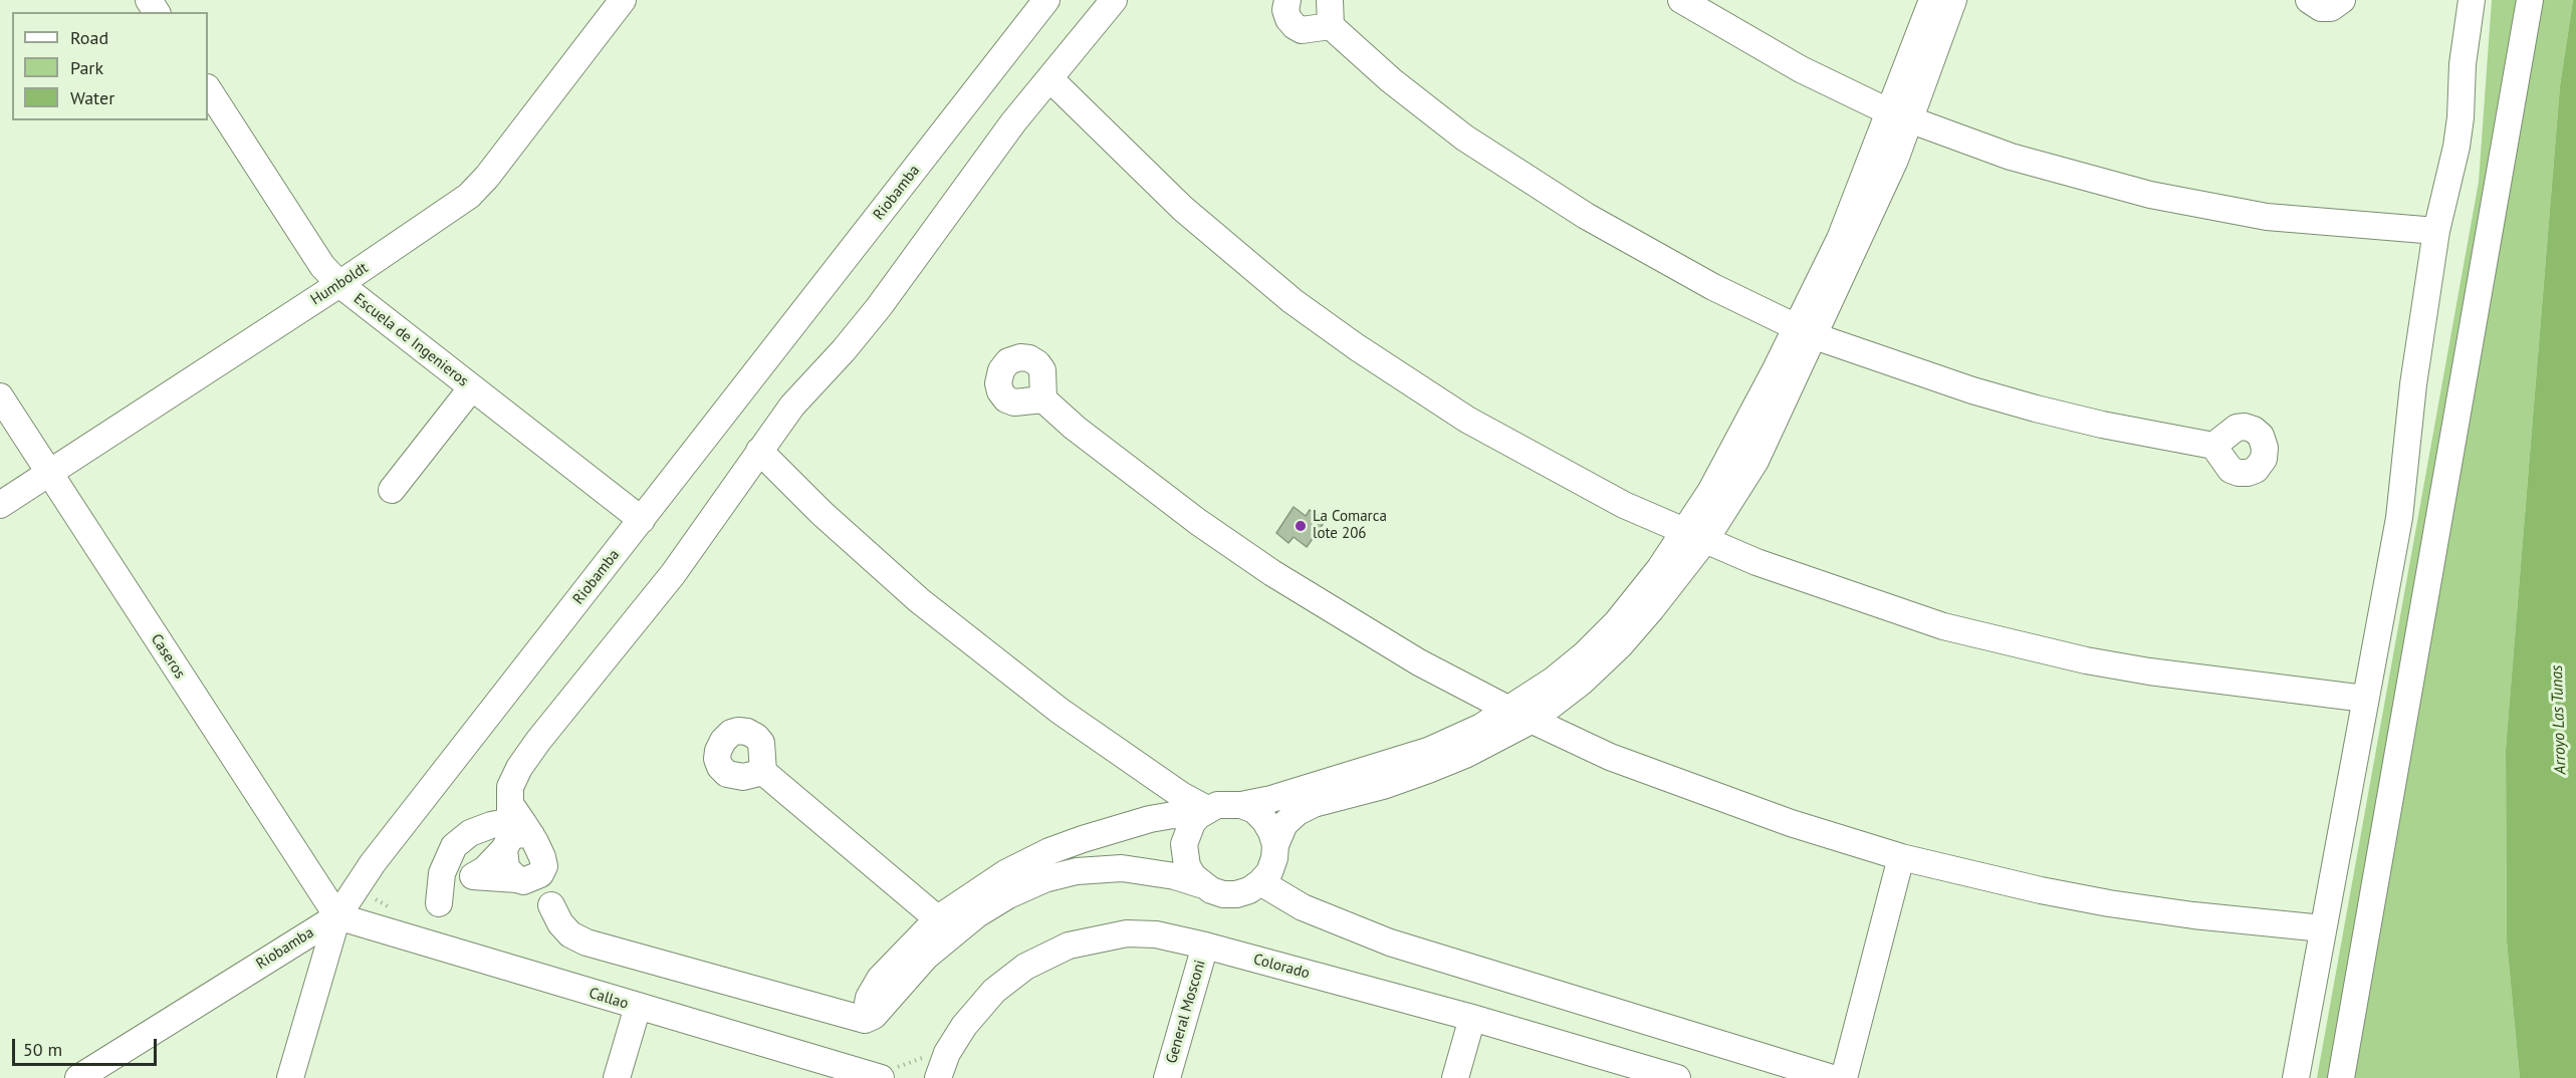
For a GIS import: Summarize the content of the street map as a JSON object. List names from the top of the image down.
{
  "streets": {
    "street": [
      "Riobamba",
      "Humboldt",
      "Escuela de Ingenieros",
      "Caseros",
      "Colorado",
      "Callao",
      "General Mosconi"
    ]
  },
  "crossings": [
    ["Riobamba", "Escuela de Ingenieros"],
    ["Riobamba", "Caseros"],
    ["Riobamba", "Callao"],
    ["Humboldt", "Escuela de Ingenieros"],
    ["Humboldt", "Caseros"],
    ["Caseros", "Callao"],
    ["Colorado", "General Mosconi"]
  ],
  "water": ["Arroyo Las Tunas"],
  "places": ["La Comarca lote 206"],
  "legend": ["Road", "Park", "Water"],
  "scale_bar": "50 m"
}
